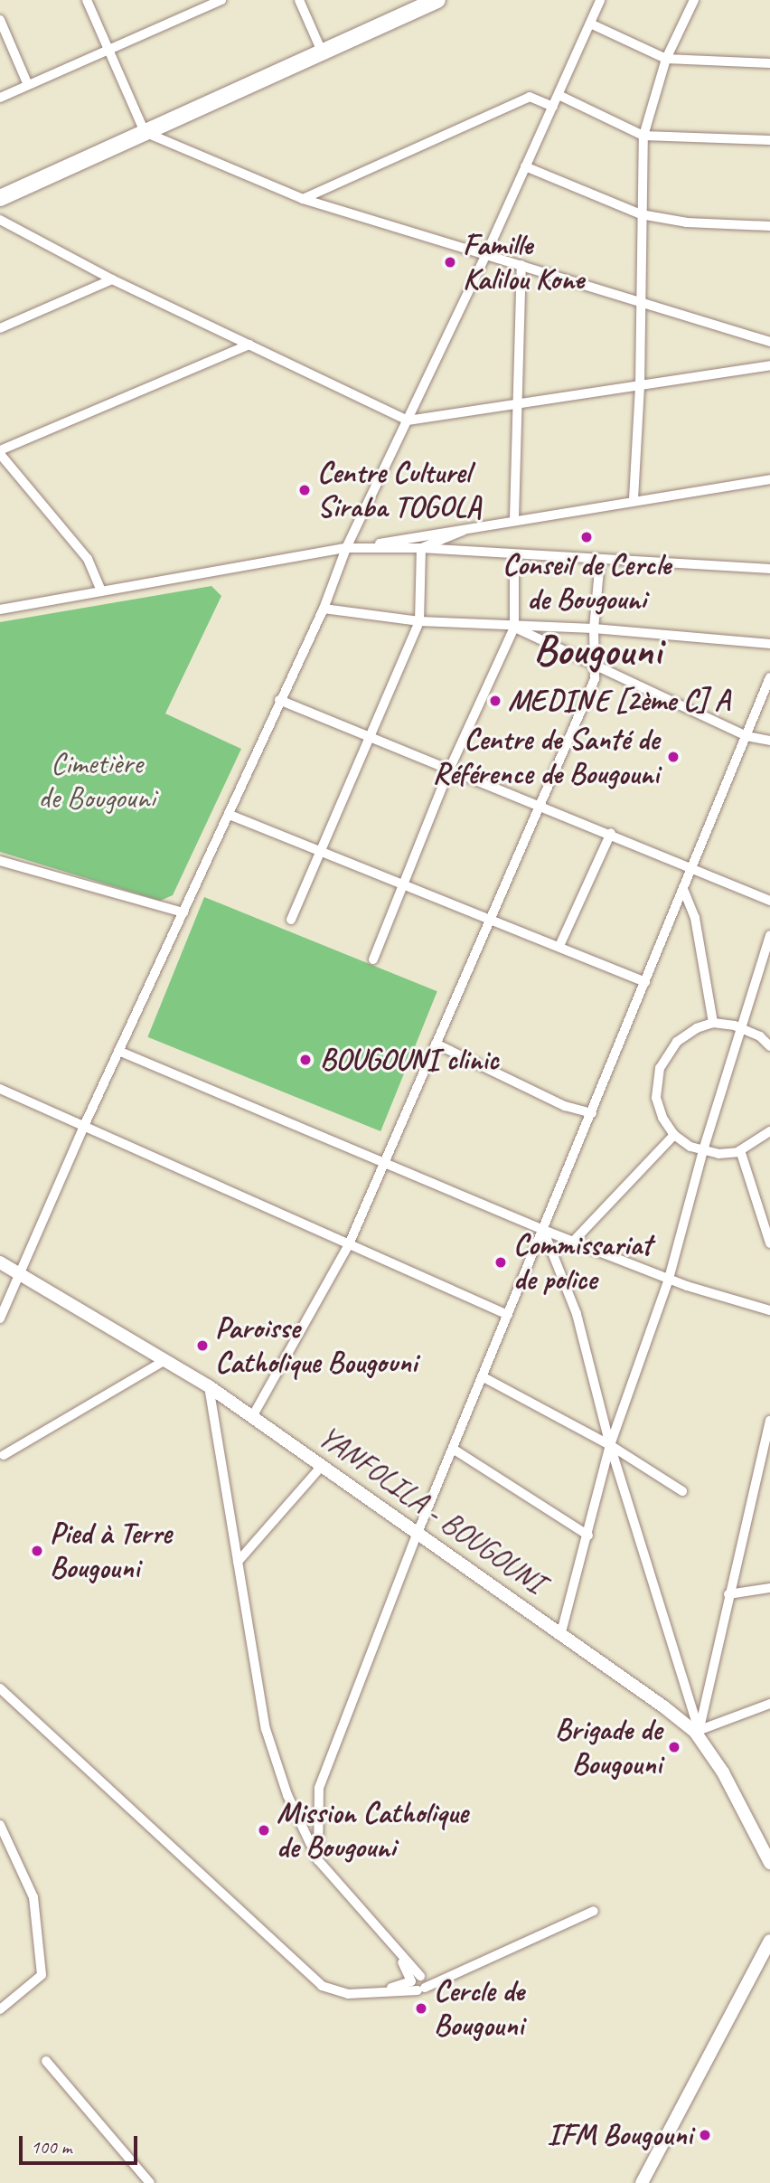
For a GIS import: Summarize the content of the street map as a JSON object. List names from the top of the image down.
{
  "streets": {
    "main road": ["YANFOLILA - BOUGOUNI"]
  },
  "districts": ["Bougouni"],
  "parks": ["Cimetière de Bougouni"],
  "places": [
    "Famille Kalilou Kone",
    "Centre Culturel Siraba TOGOLA",
    "Conseil de Cercle de Bougouni",
    "MEDINE [2ème C] A",
    "Centre de Santé de Référence de Bougouni",
    "BOUGOUNI clinic",
    "Commissariat de police",
    "Paroisse Catholique Bougouni",
    "Pied à Terre Bougouni",
    "Brigade de Bougouni",
    "Mission Catholique de Bougouni",
    "Cercle de Bougouni",
    "IFM Bougouni"
  ],
  "scale_bar": "100 m"
}
